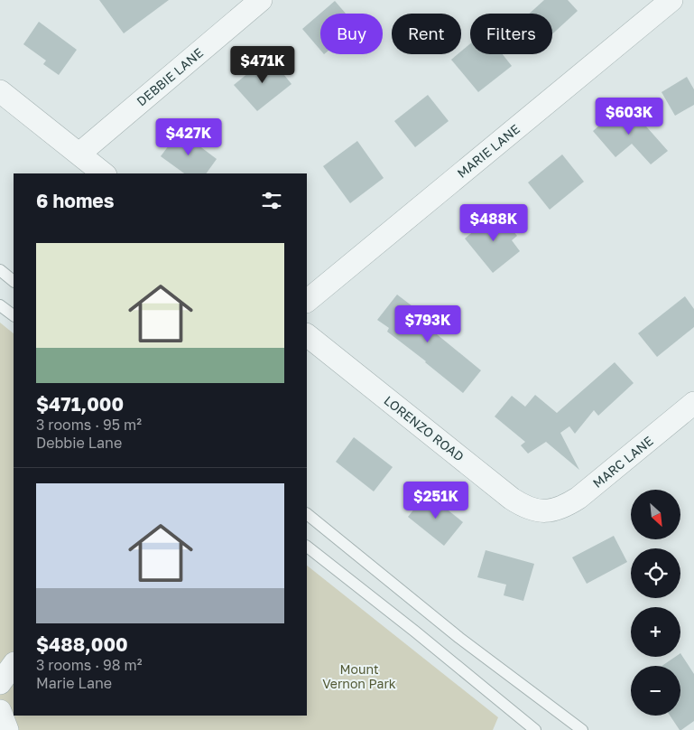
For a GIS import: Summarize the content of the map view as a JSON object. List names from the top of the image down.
{
  "streets": {
    "street": [
      "DEBBIE LANE",
      "MARIE LANE",
      "LORENZO ROAD",
      "MARC LANE"
    ]
  },
  "crossings": [
    ["LORENZO ROAD", "MARC LANE"]
  ],
  "parks": ["Mount Vernon Park"],
  "north": "bottom right",
  "page": {
    "chip": ["Buy", "Rent", "Filters"],
    "price": [
      "$471K",
      "$603K",
      "$427K",
      "$488K",
      "$793K",
      "$251K"
    ],
    "heading": "6 homes",
    "list": [
      {
        "name": "$471,000",
        "note": "3 rooms · 95 m² · Debbie Lane"
      },
      {
        "name": "$488,000",
        "note": "3 rooms · 98 m² · Marie Lane"
      }
    ],
    "map_buttons": ["+", "−"]
  }
}
